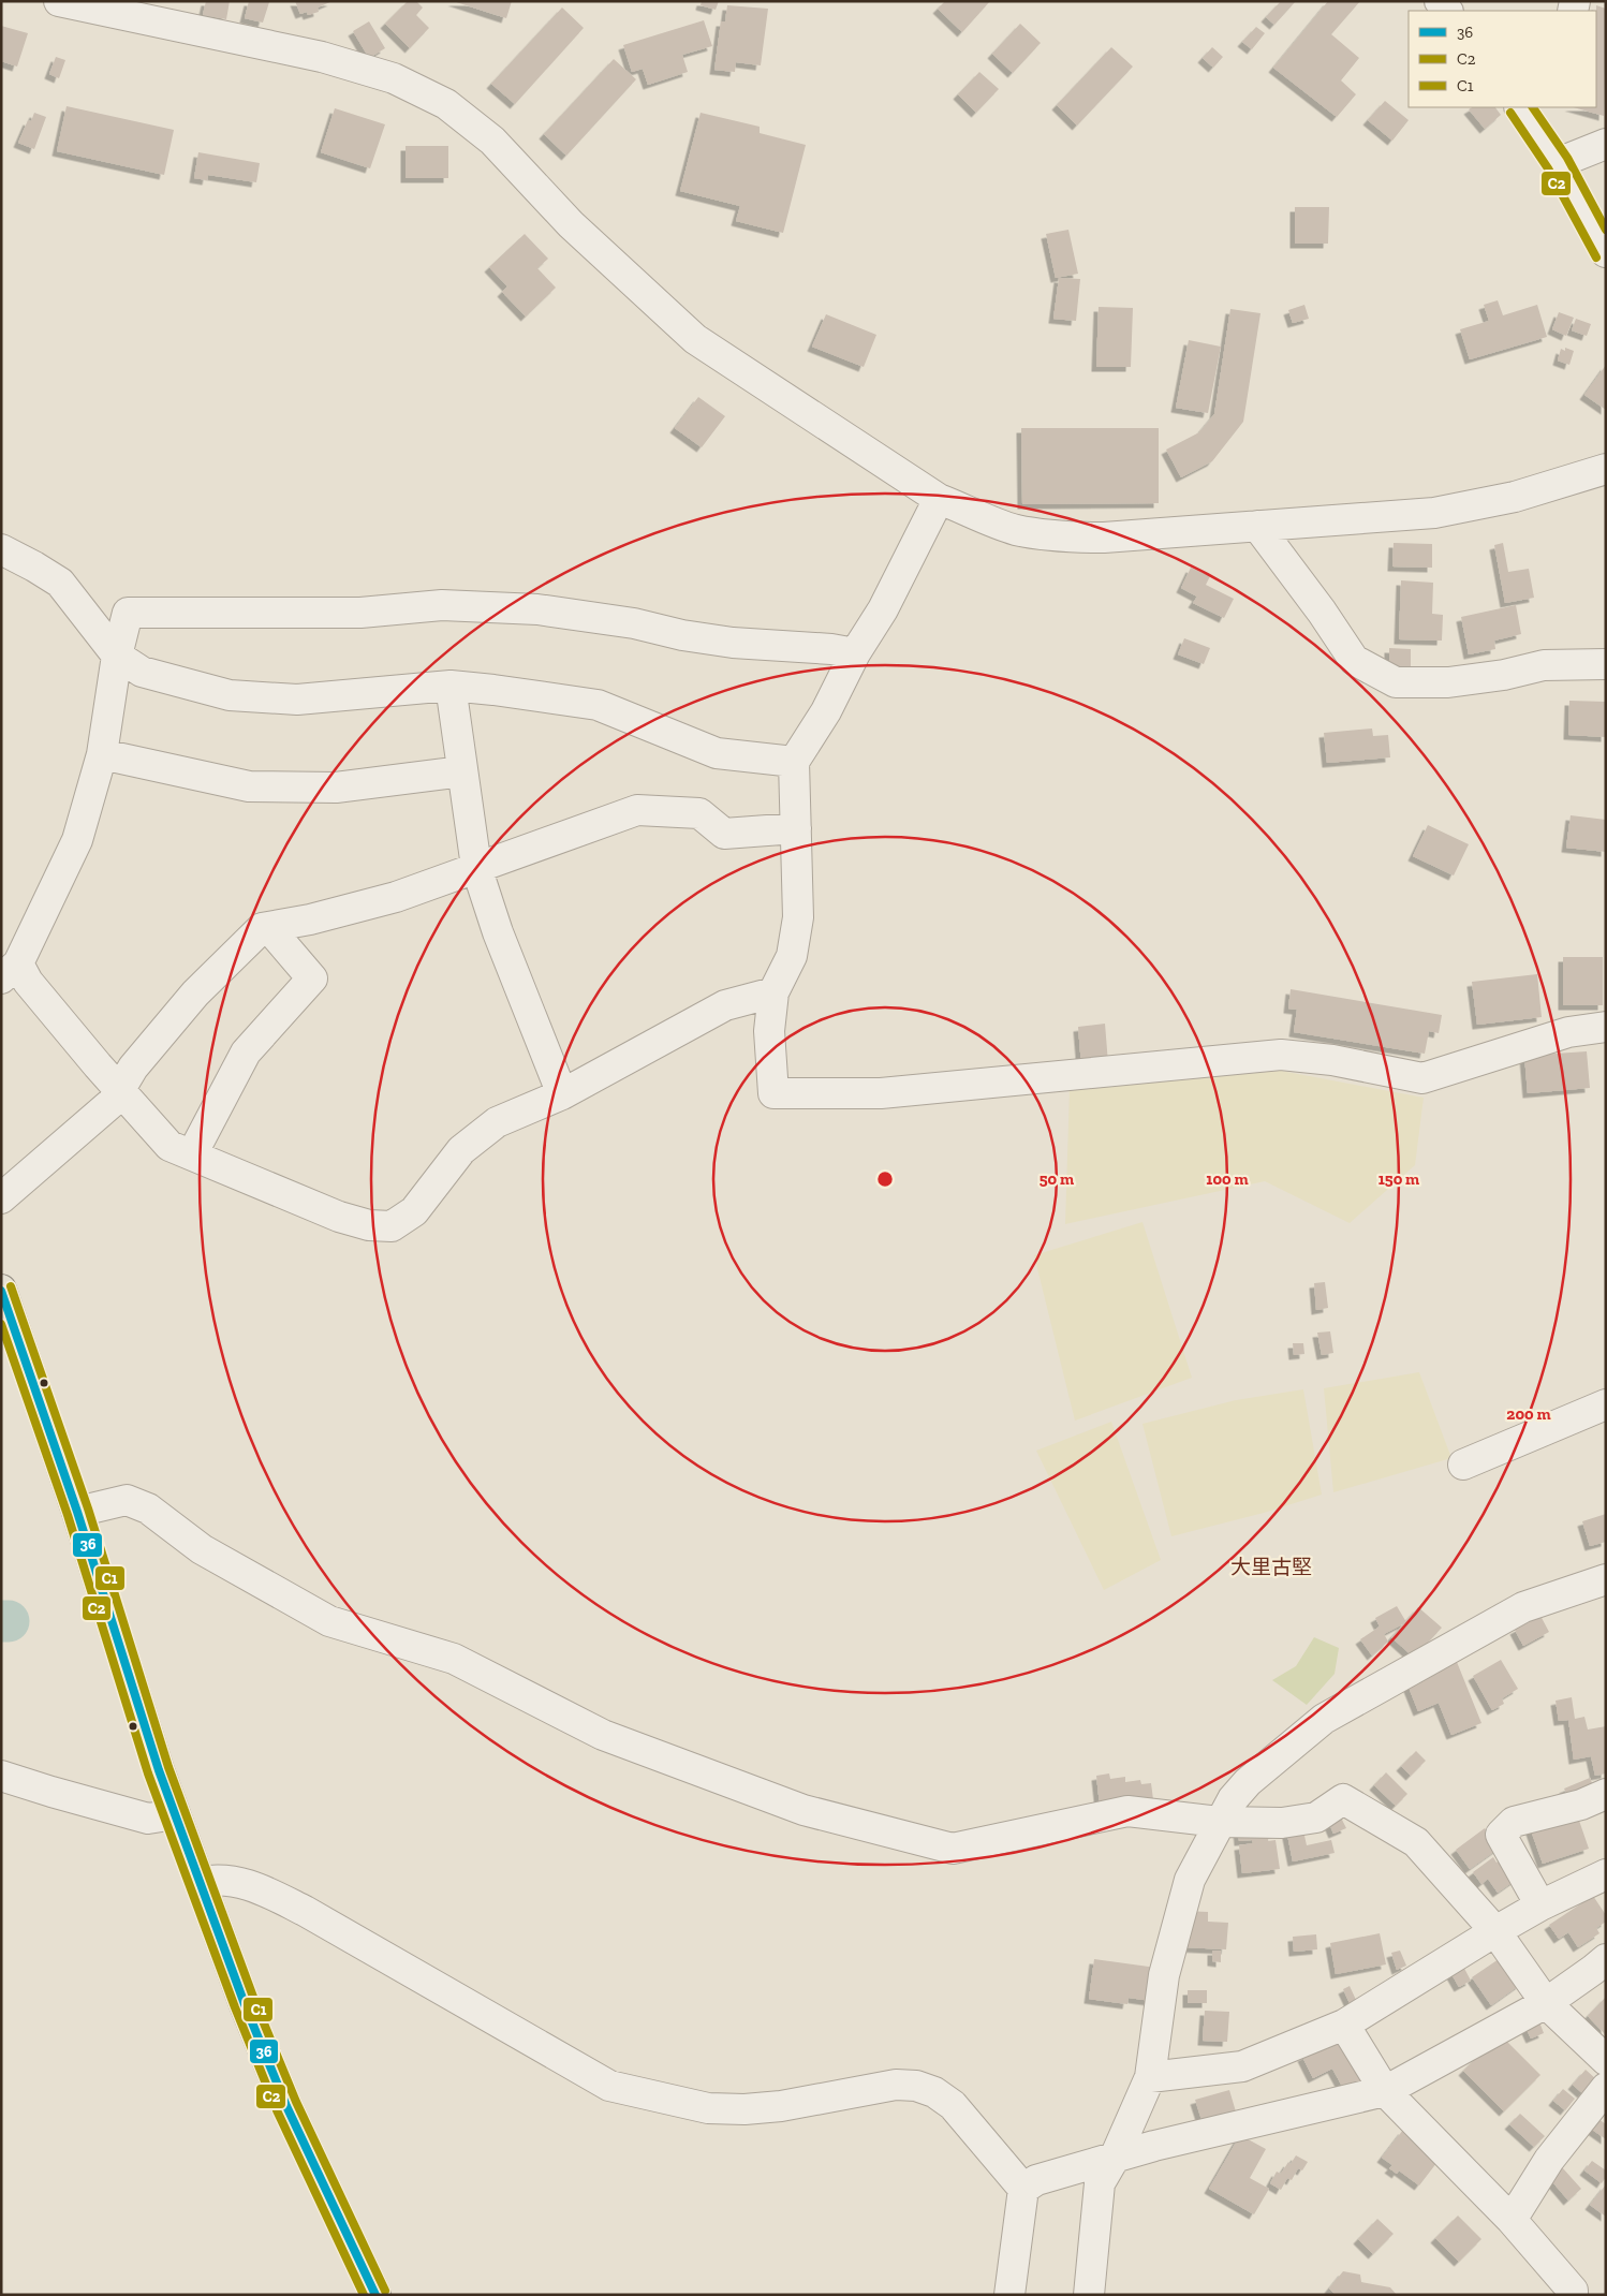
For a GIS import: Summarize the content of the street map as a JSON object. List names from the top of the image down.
{
  "districts": ["大里古堅"],
  "lines": ["transit line C1", "transit line C2", "transit line 36"],
  "legend": ["36", "C2", "C1"],
  "rings": [
    "50 m",
    "100 m",
    "150 m",
    "200 m"
  ]
}
